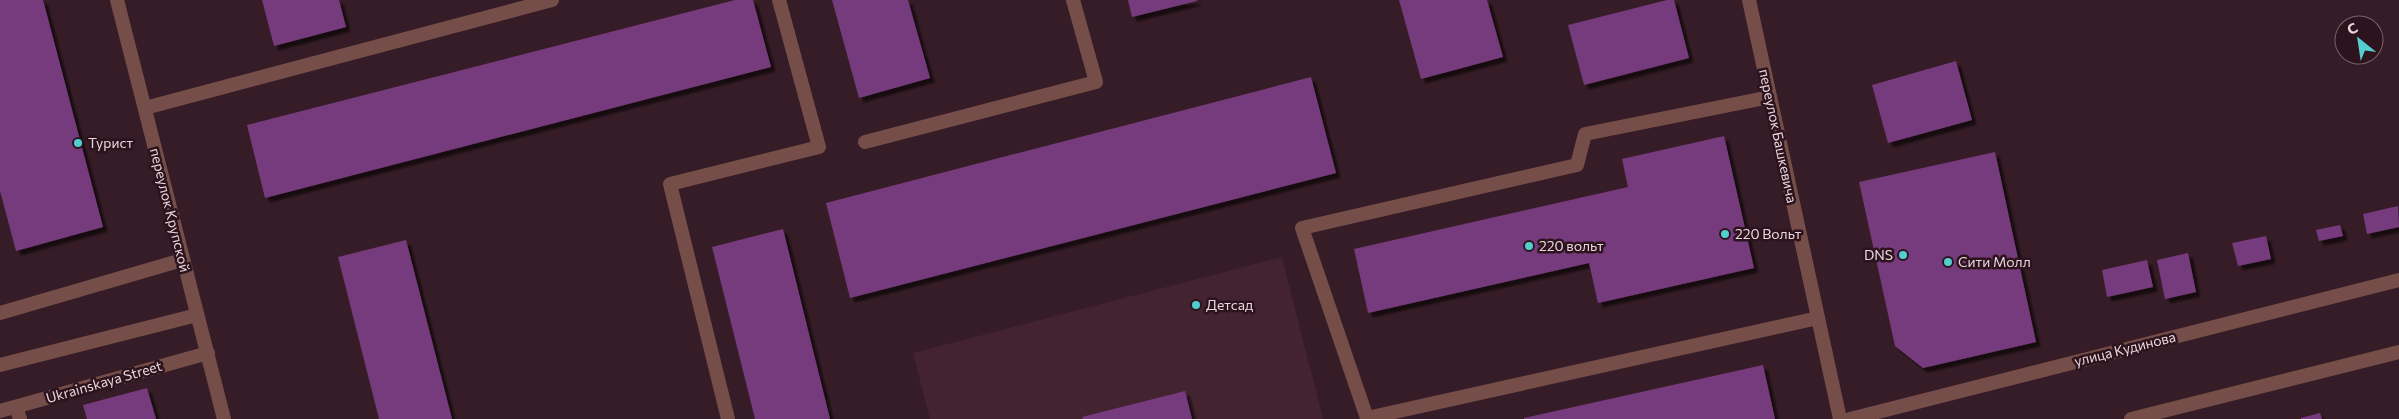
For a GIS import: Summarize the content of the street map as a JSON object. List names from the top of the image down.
{
  "streets": {
    "street": [
      "переулок Башкевича",
      "переулок Крупской",
      "улица Кудинова",
      "Ukrainskaya Street"
    ]
  },
  "crossings": [
    ["переулок Крупской", "Ukrainskaya Street"]
  ],
  "places": [
    "Турист",
    "220 Вольт",
    "220 вольт",
    "DNS",
    "Сити Молл",
    "Детсад"
  ],
  "north": "top left"
}
